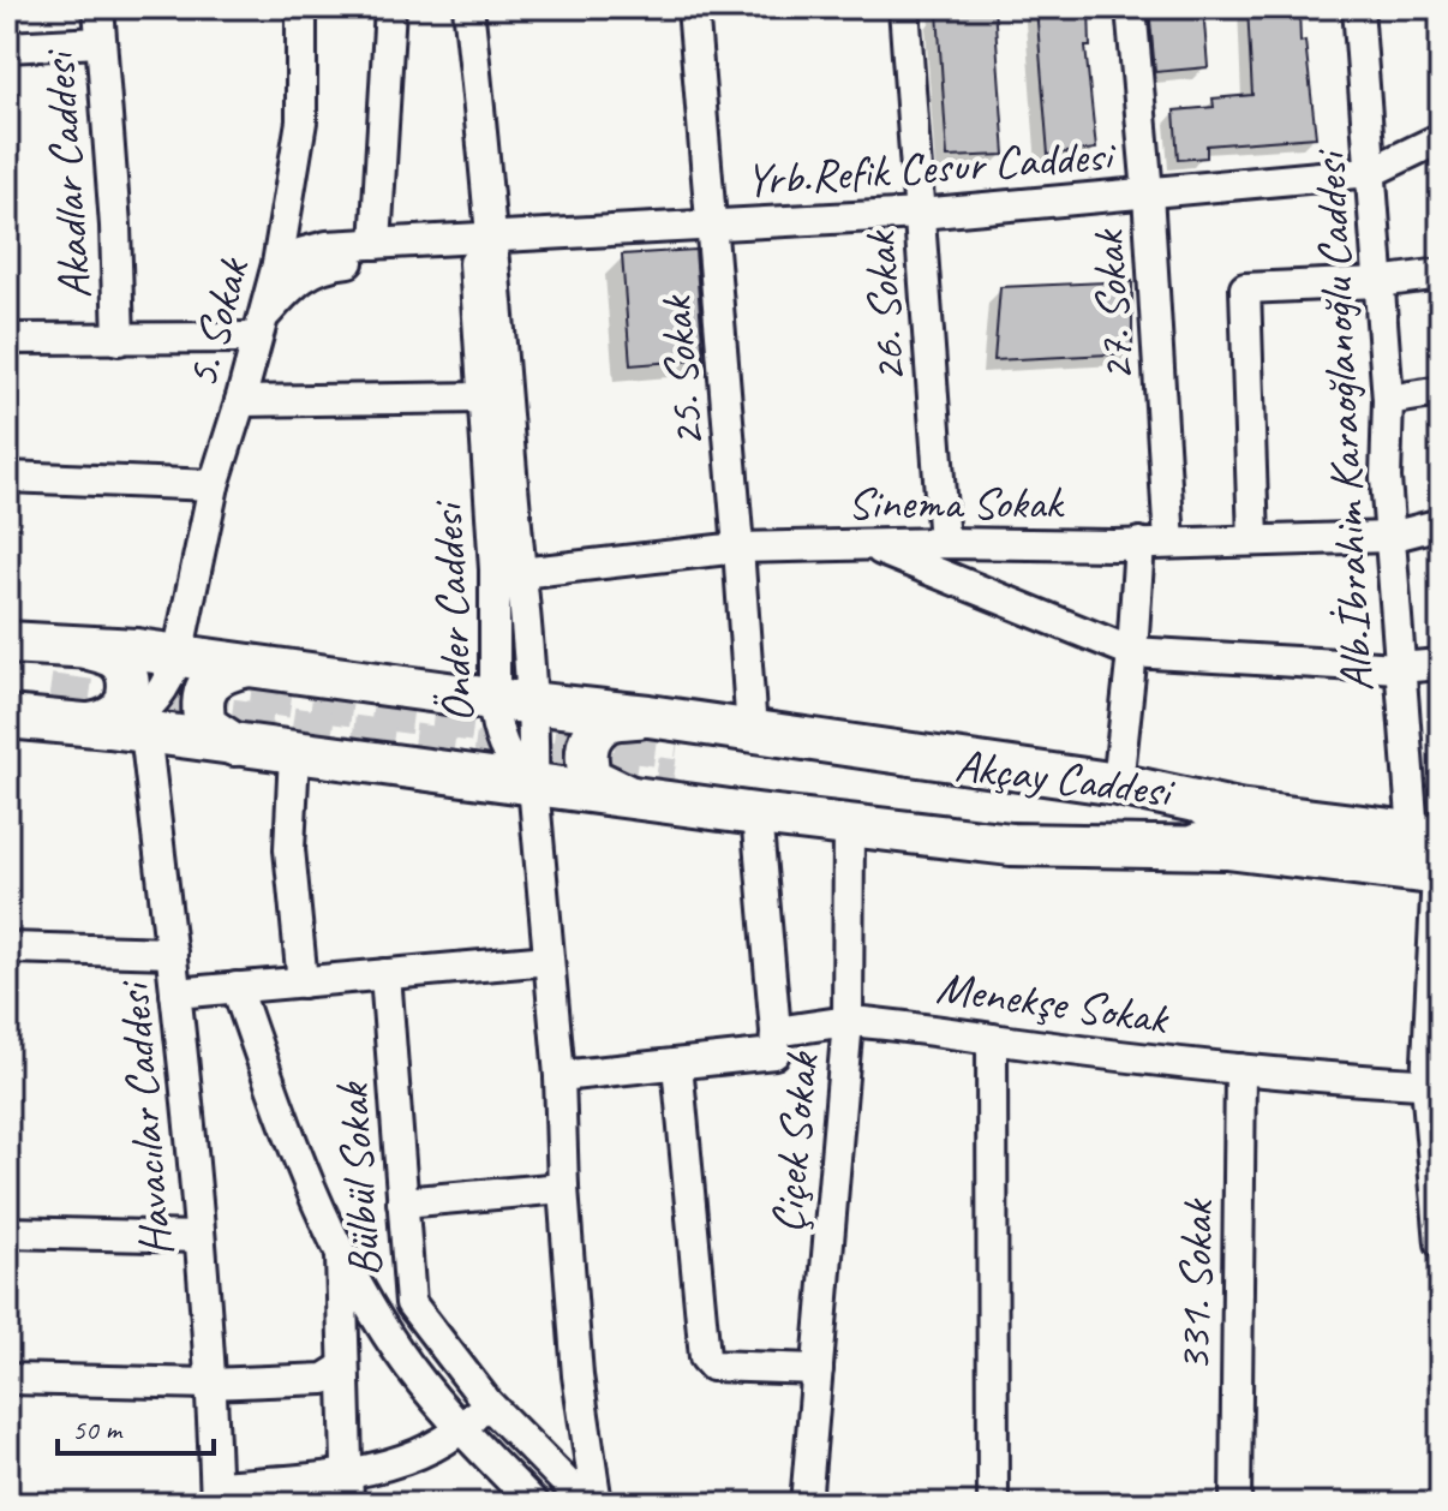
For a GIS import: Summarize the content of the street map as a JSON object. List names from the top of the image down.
{
  "streets": {
    "highway": ["Akçay Caddesi"],
    "street": [
      "Yrb.Refik Cesur Caddesi",
      "Akadlar Caddesi",
      "27. Sokak",
      "26. Sokak",
      "5. Sokak",
      "25. Sokak",
      "Alb.İbrahim Karaoğlanoğlu Caddesi",
      "Sinema Sokak",
      "Önder Caddesi",
      "Menekşe Sokak",
      "Havacılar Caddesi",
      "Çiçek Sokak",
      "Bülbül Sokak",
      "331. Sokak"
    ]
  },
  "crossings": [
    ["Yrb.Refik Cesur Caddesi", "27. Sokak"],
    ["Yrb.Refik Cesur Caddesi", "26. Sokak"],
    ["Yrb.Refik Cesur Caddesi", "5. Sokak"],
    ["Yrb.Refik Cesur Caddesi", "25. Sokak"],
    ["Yrb.Refik Cesur Caddesi", "Alb.İbrahim Karaoğlanoğlu Caddesi"],
    ["Yrb.Refik Cesur Caddesi", "Önder Caddesi"],
    ["27. Sokak", "Sinema Sokak"],
    ["26. Sokak", "Sinema Sokak"],
    ["5. Sokak", "Havacılar Caddesi"],
    ["25. Sokak", "Sinema Sokak"],
    ["Alb.İbrahim Karaoğlanoğlu Caddesi", "Sinema Sokak"],
    ["Alb.İbrahim Karaoğlanoğlu Caddesi", "Akçay Caddesi"],
    ["Alb.İbrahim Karaoğlanoğlu Caddesi", "Menekşe Sokak"],
    ["Sinema Sokak", "Önder Caddesi"],
    ["Menekşe Sokak", "Çiçek Sokak"],
    ["Menekşe Sokak", "331. Sokak"]
  ],
  "scale_bar": "50 m"
}
